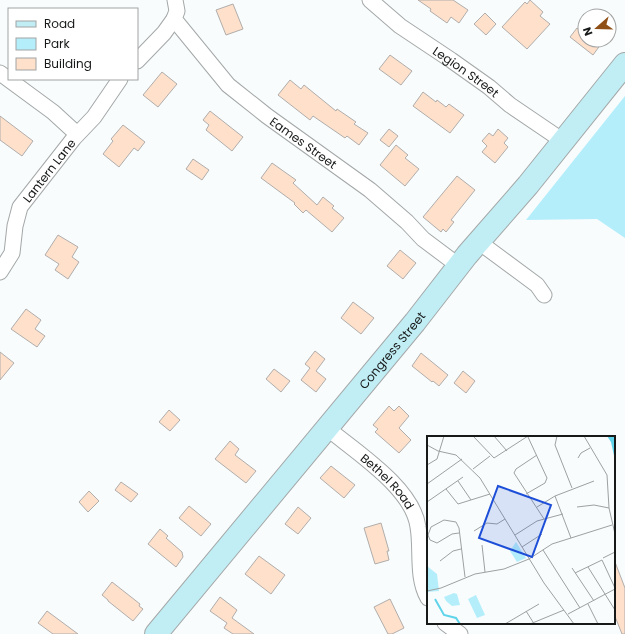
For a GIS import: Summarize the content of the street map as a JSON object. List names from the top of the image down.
{
  "streets": {
    "main road": ["Congress Street"],
    "street": [
      "Legion Street",
      "Eames Street",
      "Lantern Lane",
      "Bethel Road"
    ]
  },
  "crossings": [
    ["Legion Street", "Congress Street"],
    ["Eames Street", "Congress Street"],
    ["Congress Street", "Bethel Road"]
  ],
  "legend": ["Road", "Park", "Building"],
  "north": "left"
}
